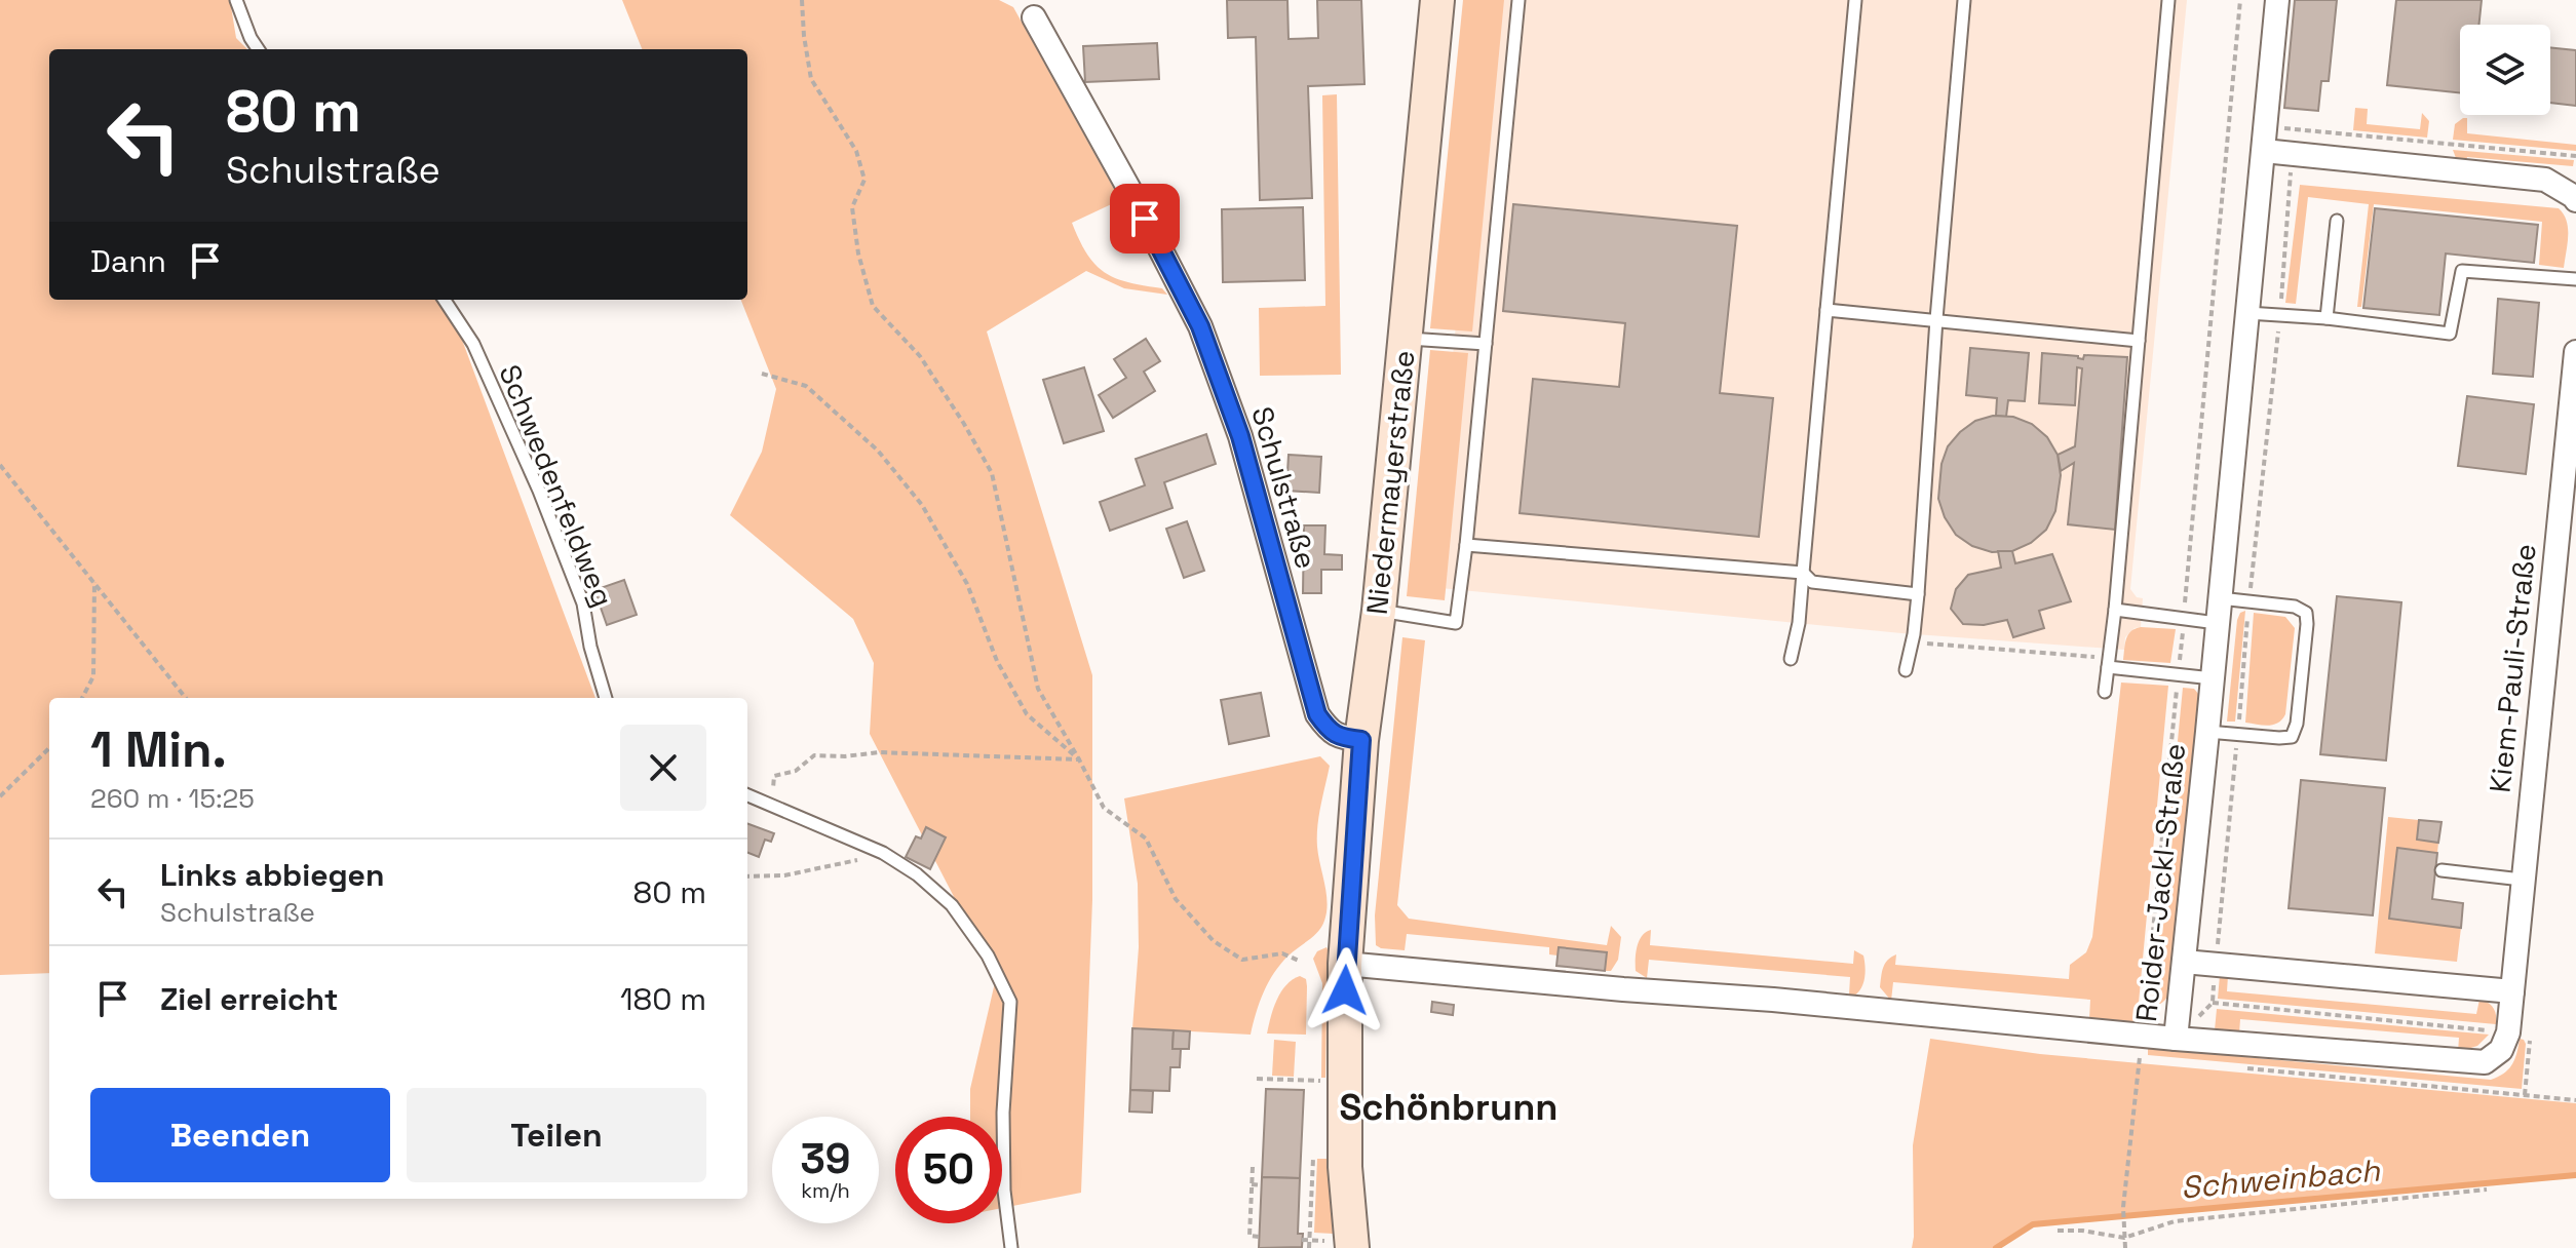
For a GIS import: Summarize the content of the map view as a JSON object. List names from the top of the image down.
{
  "streets": {
    "main road": ["Niedermayerstraße"],
    "street": ["Schulstraße", "Kiem-Pauli-Straße", "Roider-Jackl-Straße"],
    "lane": ["Schwedenfeldweg"]
  },
  "crossings": [
    ["Niedermayerstraße", "Schulstraße"],
    ["Niedermayerstraße", "Roider-Jackl-Straße"]
  ],
  "districts": ["Schönbrunn"],
  "water": ["Schweinbach"],
  "page": {
    "turn": ["80 m", "Schulstraße"],
    "then": "Dann",
    "heading": ["1 Min.", "260 m · 15:25"],
    "list": [
      {
        "name": "Links abbiegen",
        "note": "Schulstraße",
        "value": "80 m"
      },
      {
        "name": "Ziel erreicht",
        "value": "180 m"
      }
    ],
    "buttons": ["Beenden", "Teilen"],
    "speed": "39 km/h",
    "limit": "50"
  }
}
